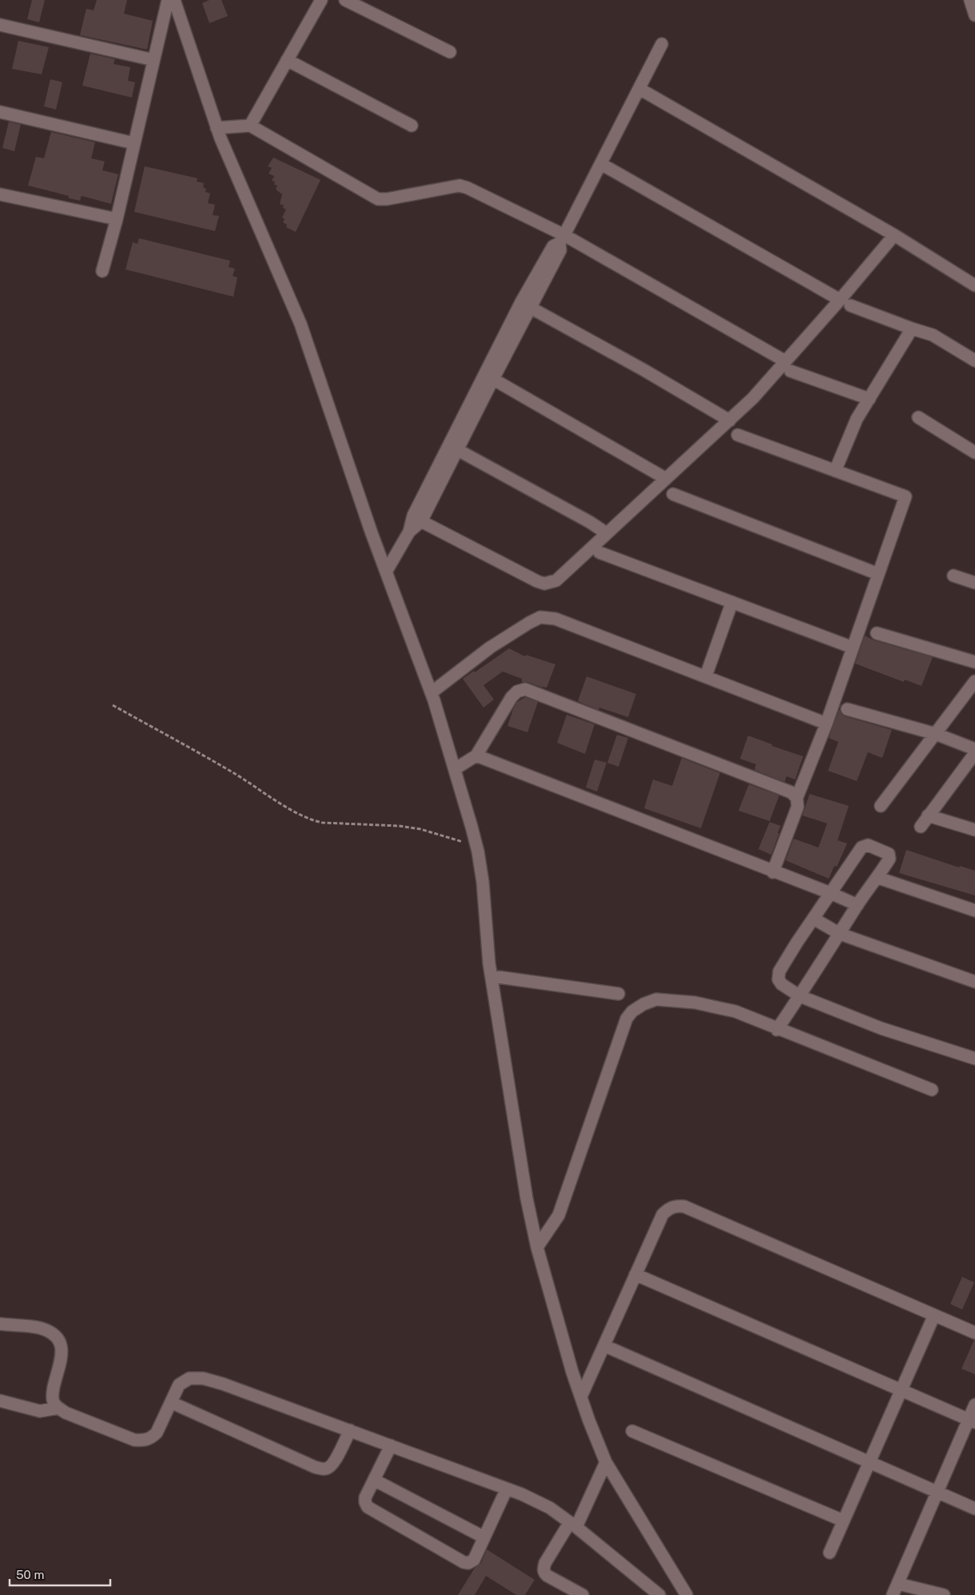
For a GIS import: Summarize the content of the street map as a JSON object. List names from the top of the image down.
{
  "scale_bar": "50 m"
}
